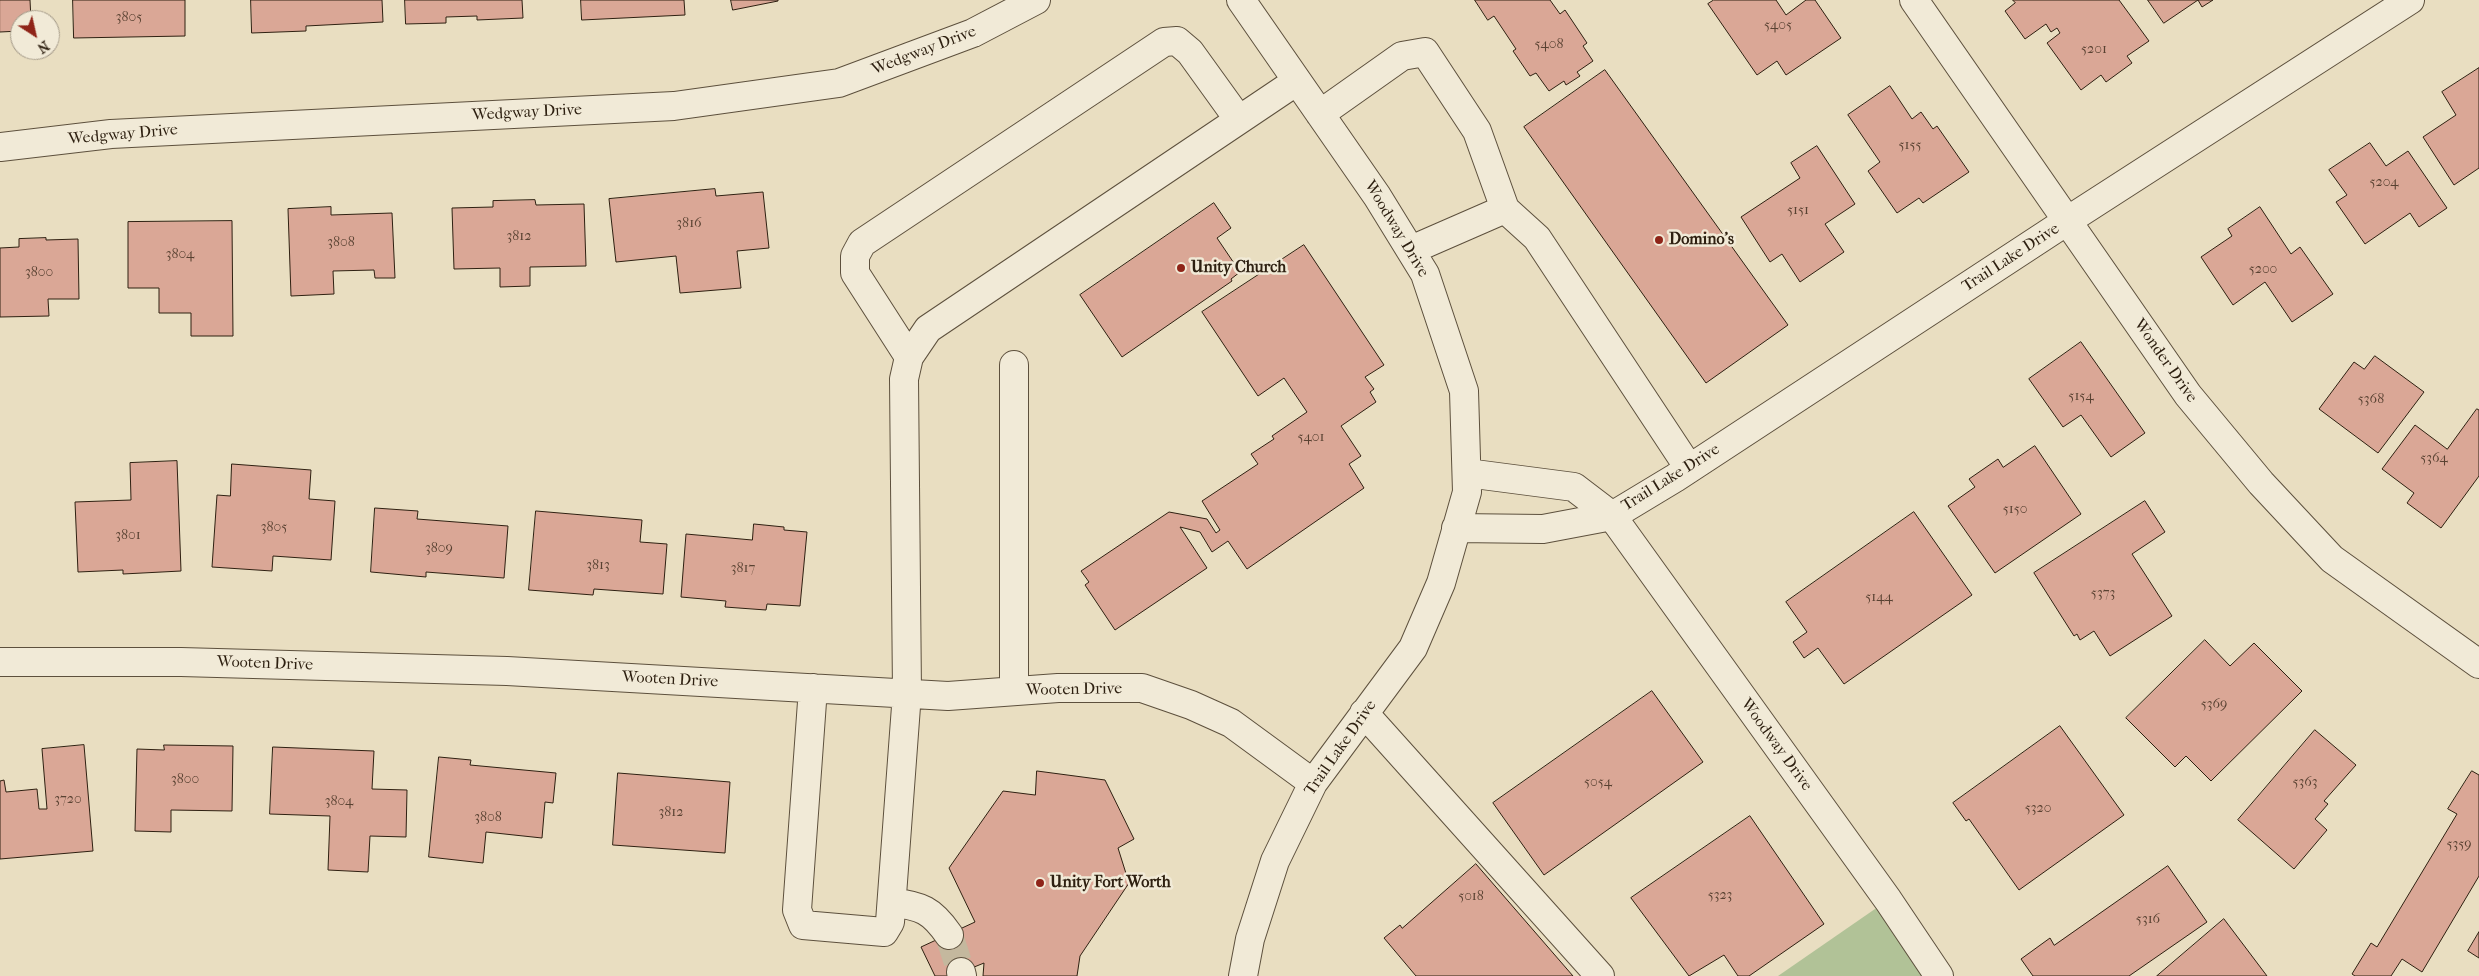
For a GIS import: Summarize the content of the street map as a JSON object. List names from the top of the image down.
{
  "streets": {
    "street": [
      "Wedgway Drive",
      "Woodway Drive",
      "Trail Lake Drive",
      "Wonder Drive",
      "Wooten Drive"
    ]
  },
  "crossings": [
    ["Woodway Drive", "Trail Lake Drive"],
    ["Trail Lake Drive", "Wonder Drive"],
    ["Trail Lake Drive", "Wooten Drive"]
  ],
  "places": ["Domino's", "Unity Church", "Unity Fort Worth"],
  "house_numbers": [
    "3805",
    "5405",
    "5408",
    "5201",
    "5155",
    "5204",
    "5151",
    "3816",
    "3812",
    "3808",
    "3804",
    "5200",
    "3800",
    "5154",
    "5368",
    "5401",
    "5364",
    "5150",
    "3805",
    "3801",
    "3809",
    "3813",
    "3817",
    "5373",
    "5144",
    "5369",
    "3800",
    "5054",
    "5363",
    "3720",
    "3804",
    "5320",
    "3812",
    "3808",
    "5359",
    "5323",
    "5018",
    "5316"
  ],
  "north": "bottom right"
}
